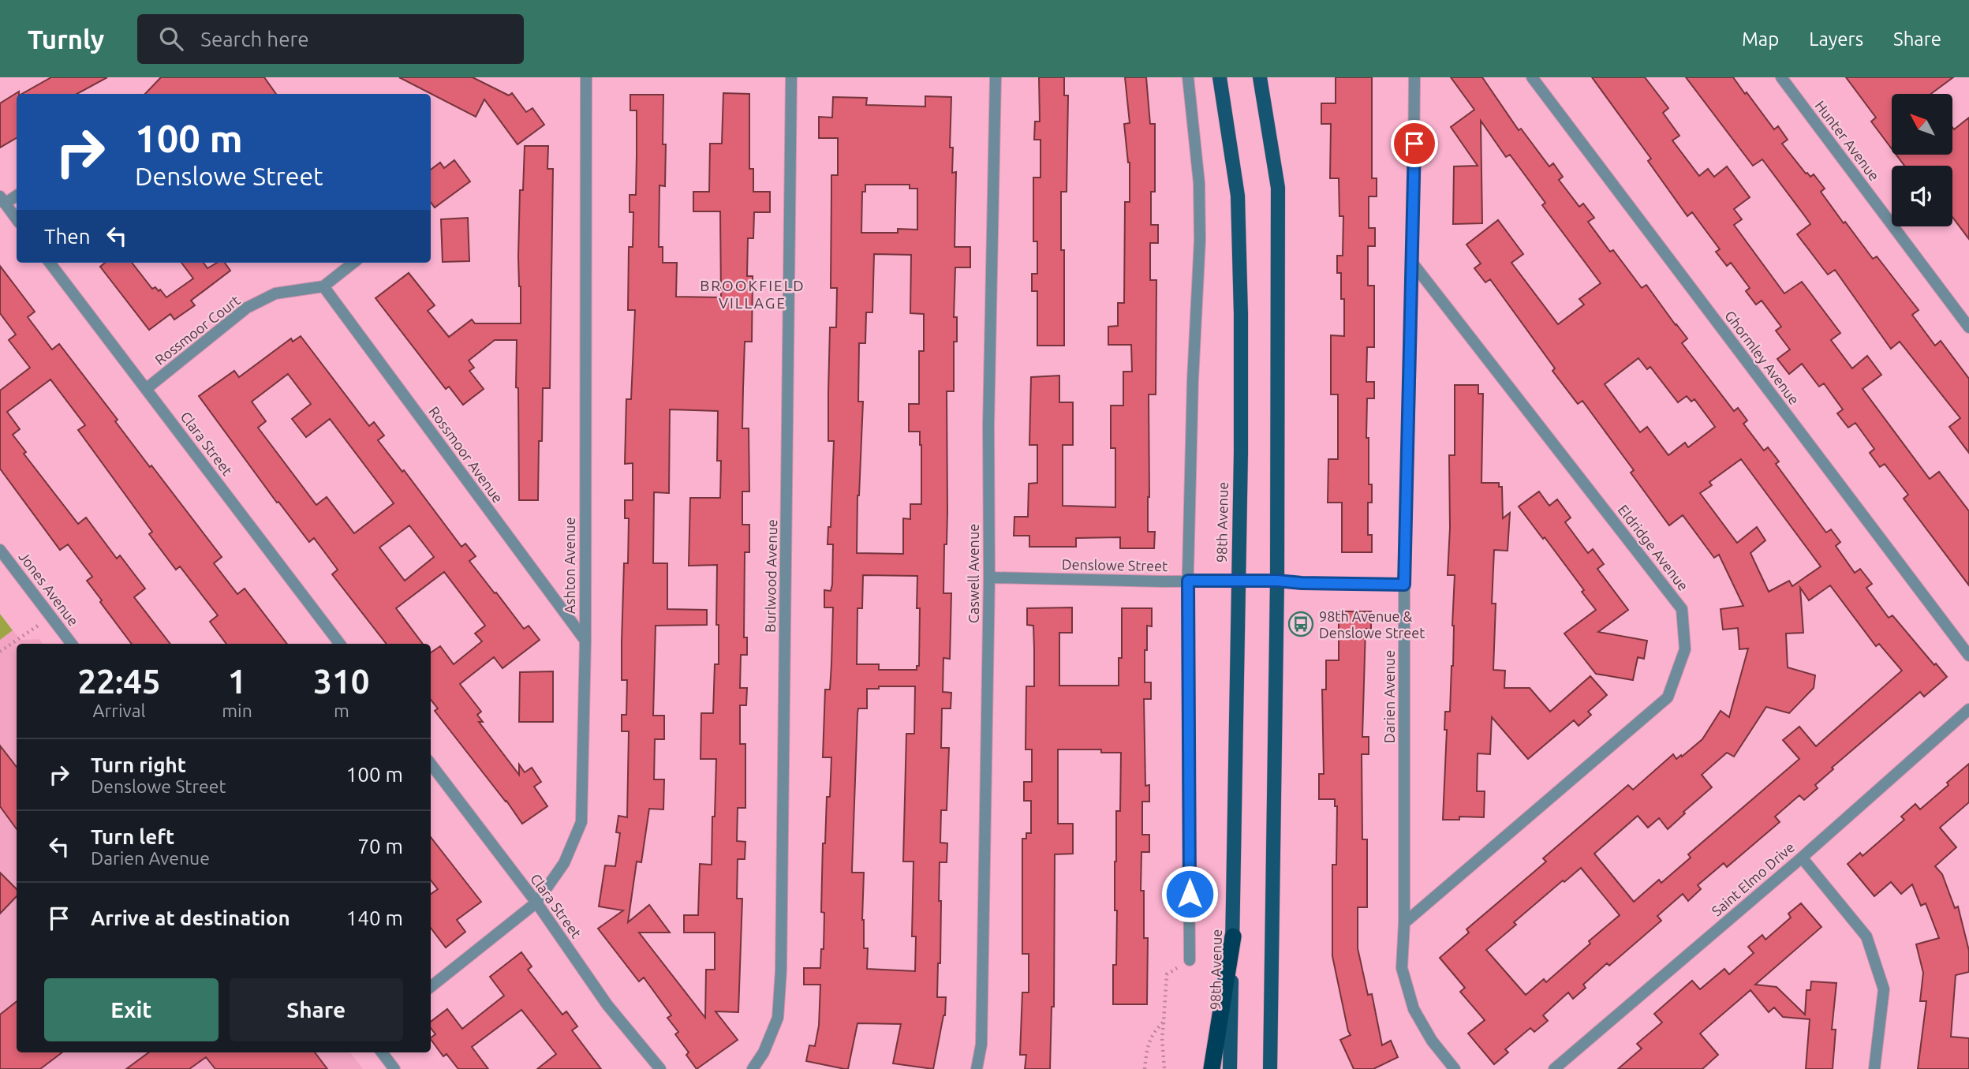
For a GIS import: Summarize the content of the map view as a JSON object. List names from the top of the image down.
{
  "streets": {
    "main road": ["98th Avenue"],
    "street": [
      "Hunter Avenue",
      "Rossmoor Court",
      "Ghormley Avenue",
      "Clara Street",
      "Rossmoor Avenue",
      "Eldridge Avenue",
      "Denslowe Street",
      "Ashton Avenue",
      "Caswell Avenue",
      "Burlwood Avenue",
      "Jones Avenue",
      "Darien Avenue",
      "Saint Elmo Drive"
    ]
  },
  "crossings": [
    ["Rossmoor Court", "Clara Street"],
    ["Rossmoor Court", "Rossmoor Avenue"],
    ["Clara Street", "Ashton Avenue"],
    ["Rossmoor Avenue", "Ashton Avenue"],
    ["98th Avenue", "Denslowe Street"],
    ["Eldridge Avenue", "Darien Avenue"],
    ["Denslowe Street", "Caswell Avenue"],
    ["Denslowe Street", "Darien Avenue"]
  ],
  "districts": ["BROOKFIELD VILLAGE"],
  "places": {
    "bus stop": ["98th Avenue & Denslowe Street"]
  },
  "north": "top left",
  "page": {
    "header": "Turnly",
    "search": "Search here",
    "nav": ["Map", "Layers", "Share"],
    "turn": ["100 m", "Denslowe Street"],
    "then": "Then",
    "eta": [
      "22:45",
      "Arrival",
      "1",
      "min",
      "310",
      "m"
    ],
    "list": [
      {
        "name": "Turn right",
        "note": "Denslowe Street",
        "value": "100 m"
      },
      {
        "name": "Turn left",
        "note": "Darien Avenue",
        "value": "70 m"
      },
      {
        "name": "Arrive at destination",
        "value": "140 m"
      }
    ],
    "buttons": ["Exit", "Share"]
  }
}
